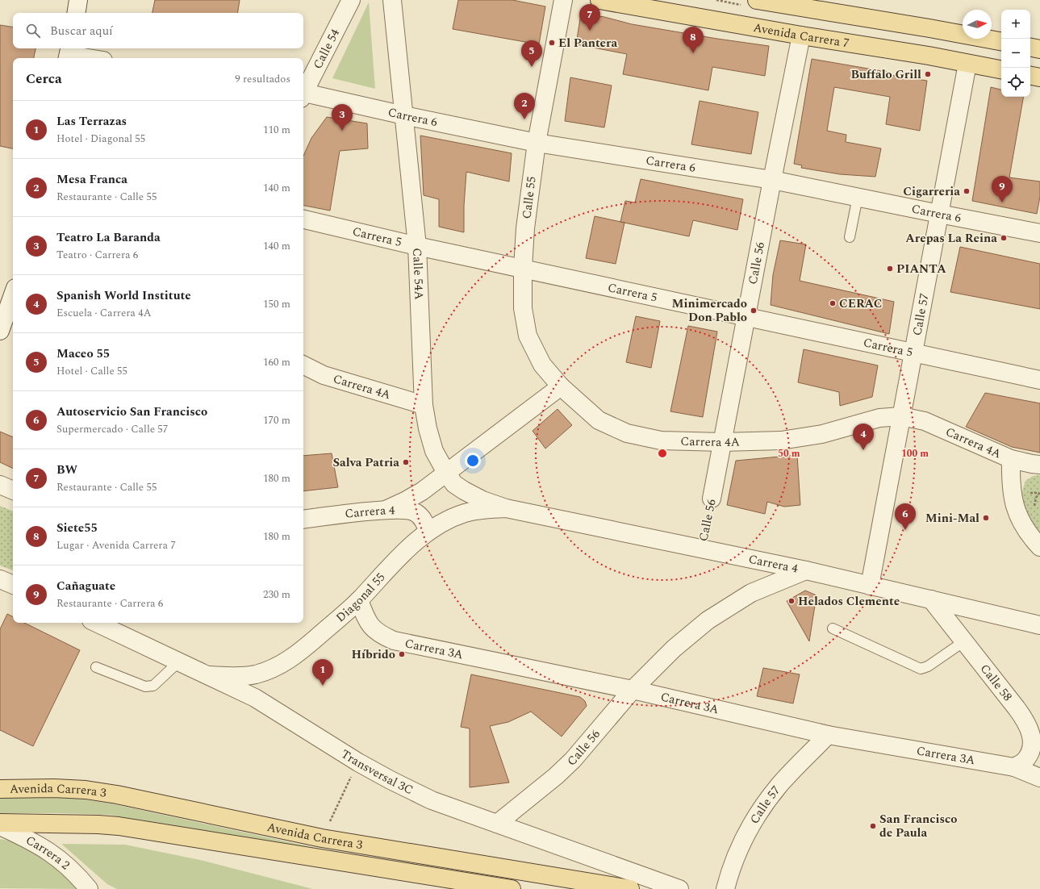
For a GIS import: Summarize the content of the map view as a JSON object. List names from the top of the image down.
{
  "streets": {
    "main road": ["Avenida Carrera 7", "Avenida Carrera 3"],
    "street": [
      "Calle 54",
      "Carrera 6",
      "Calle 55",
      "Carrera 5",
      "Calle 56",
      "Calle 54A",
      "Calle 57",
      "Carrera 4A",
      "Carrera 4",
      "Diagonal 55",
      "Carrera 3A",
      "Calle 58",
      "Transversal 3C",
      "Carrera 2"
    ]
  },
  "crossings": [
    ["Avenida Carrera 7", "Calle 56"],
    ["Avenida Carrera 7", "Calle 57"],
    ["Carrera 6", "Calle 55"],
    ["Carrera 6", "Calle 56"],
    ["Carrera 6", "Calle 54A"],
    ["Carrera 6", "Calle 57"],
    ["Calle 55", "Carrera 5"],
    ["Calle 55", "Carrera 4A"],
    ["Carrera 5", "Calle 56"],
    ["Carrera 5", "Calle 54A"],
    ["Carrera 5", "Calle 57"],
    ["Calle 56", "Carrera 4A"],
    ["Calle 56", "Carrera 4"],
    ["Calle 56", "Carrera 3A"],
    ["Calle 56", "Transversal 3C"],
    ["Calle 54A", "Carrera 4A"],
    ["Calle 54A", "Carrera 4"],
    ["Calle 54A", "Diagonal 55"],
    ["Calle 57", "Carrera 4A"],
    ["Calle 57", "Carrera 4"],
    ["Calle 57", "Carrera 3A"],
    ["Carrera 4", "Diagonal 55"],
    ["Carrera 4", "Calle 58"],
    ["Diagonal 55", "Carrera 3A"],
    ["Diagonal 55", "Transversal 3C"],
    ["Carrera 3A", "Calle 58"]
  ],
  "places": [
    "El Pantera",
    "Buffalo Grill",
    "Cigarreria",
    "Arepas La Reina",
    "PIANTA",
    "CERAC",
    "Minimercado Don Pablo",
    "Salva Patria",
    "Mini-Mal",
    "Helados Clemente",
    "Híbrido",
    "San Francisco de Paula"
  ],
  "north": "right",
  "page": {
    "pins": [
      "7",
      "8",
      "5",
      "2",
      "3",
      "9",
      "4",
      "6",
      "1"
    ],
    "map_buttons": ["+", "−"],
    "search": "Buscar aquí",
    "heading": ["Cerca", "9 resultados"],
    "list": [
      {
        "mark": "1",
        "name": "Las Terrazas",
        "note": "Hotel · Diagonal 55",
        "value": "110 m"
      },
      {
        "mark": "2",
        "name": "Mesa Franca",
        "note": "Restaurante · Calle 55",
        "value": "140 m"
      },
      {
        "mark": "3",
        "name": "Teatro La Baranda",
        "note": "Teatro · Carrera 6",
        "value": "140 m"
      },
      {
        "mark": "4",
        "name": "Spanish World Institute",
        "note": "Escuela · Carrera 4A",
        "value": "150 m"
      },
      {
        "mark": "5",
        "name": "Maceo 55",
        "note": "Hotel · Calle 55",
        "value": "160 m"
      },
      {
        "mark": "6",
        "name": "Autoservicio San Francisco",
        "note": "Supermercado · Calle 57",
        "value": "170 m"
      },
      {
        "mark": "7",
        "name": "BW",
        "note": "Restaurante · Calle 55",
        "value": "180 m"
      },
      {
        "mark": "8",
        "name": "Siete55",
        "note": "Lugar · Avenida Carrera 7",
        "value": "180 m"
      },
      {
        "mark": "9",
        "name": "Cañaguate",
        "note": "Restaurante · Carrera 6",
        "value": "230 m"
      }
    ]
  },
  "rings": ["50 m", "100 m"]
}
